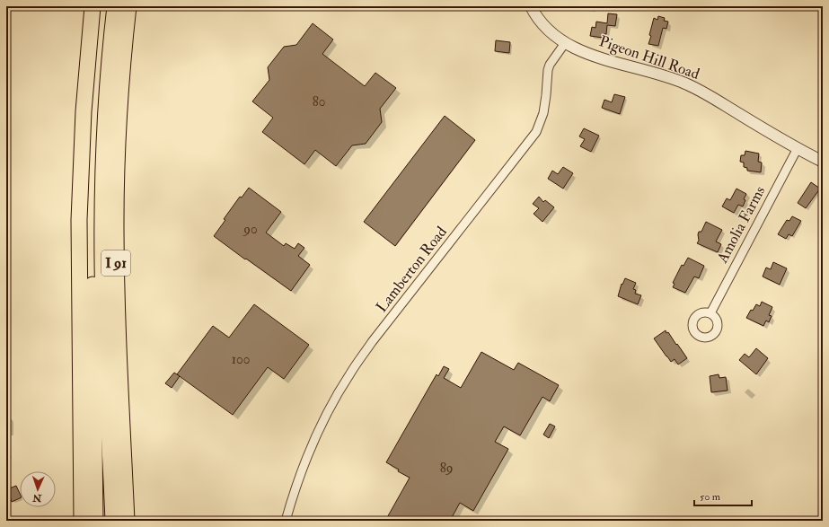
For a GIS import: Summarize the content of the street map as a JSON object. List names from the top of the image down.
{
  "streets": {
    "highway": ["I 91"],
    "street": ["Pigeon Hill Road", "Amolia Farms", "Lamberton Road"]
  },
  "crossings": [
    ["Pigeon Hill Road", "Amolia Farms"],
    ["Pigeon Hill Road", "Lamberton Road"]
  ],
  "house_numbers": [
    "80",
    "90",
    "100",
    "89"
  ],
  "scale_bar": "50 m",
  "north": "bottom"
}
